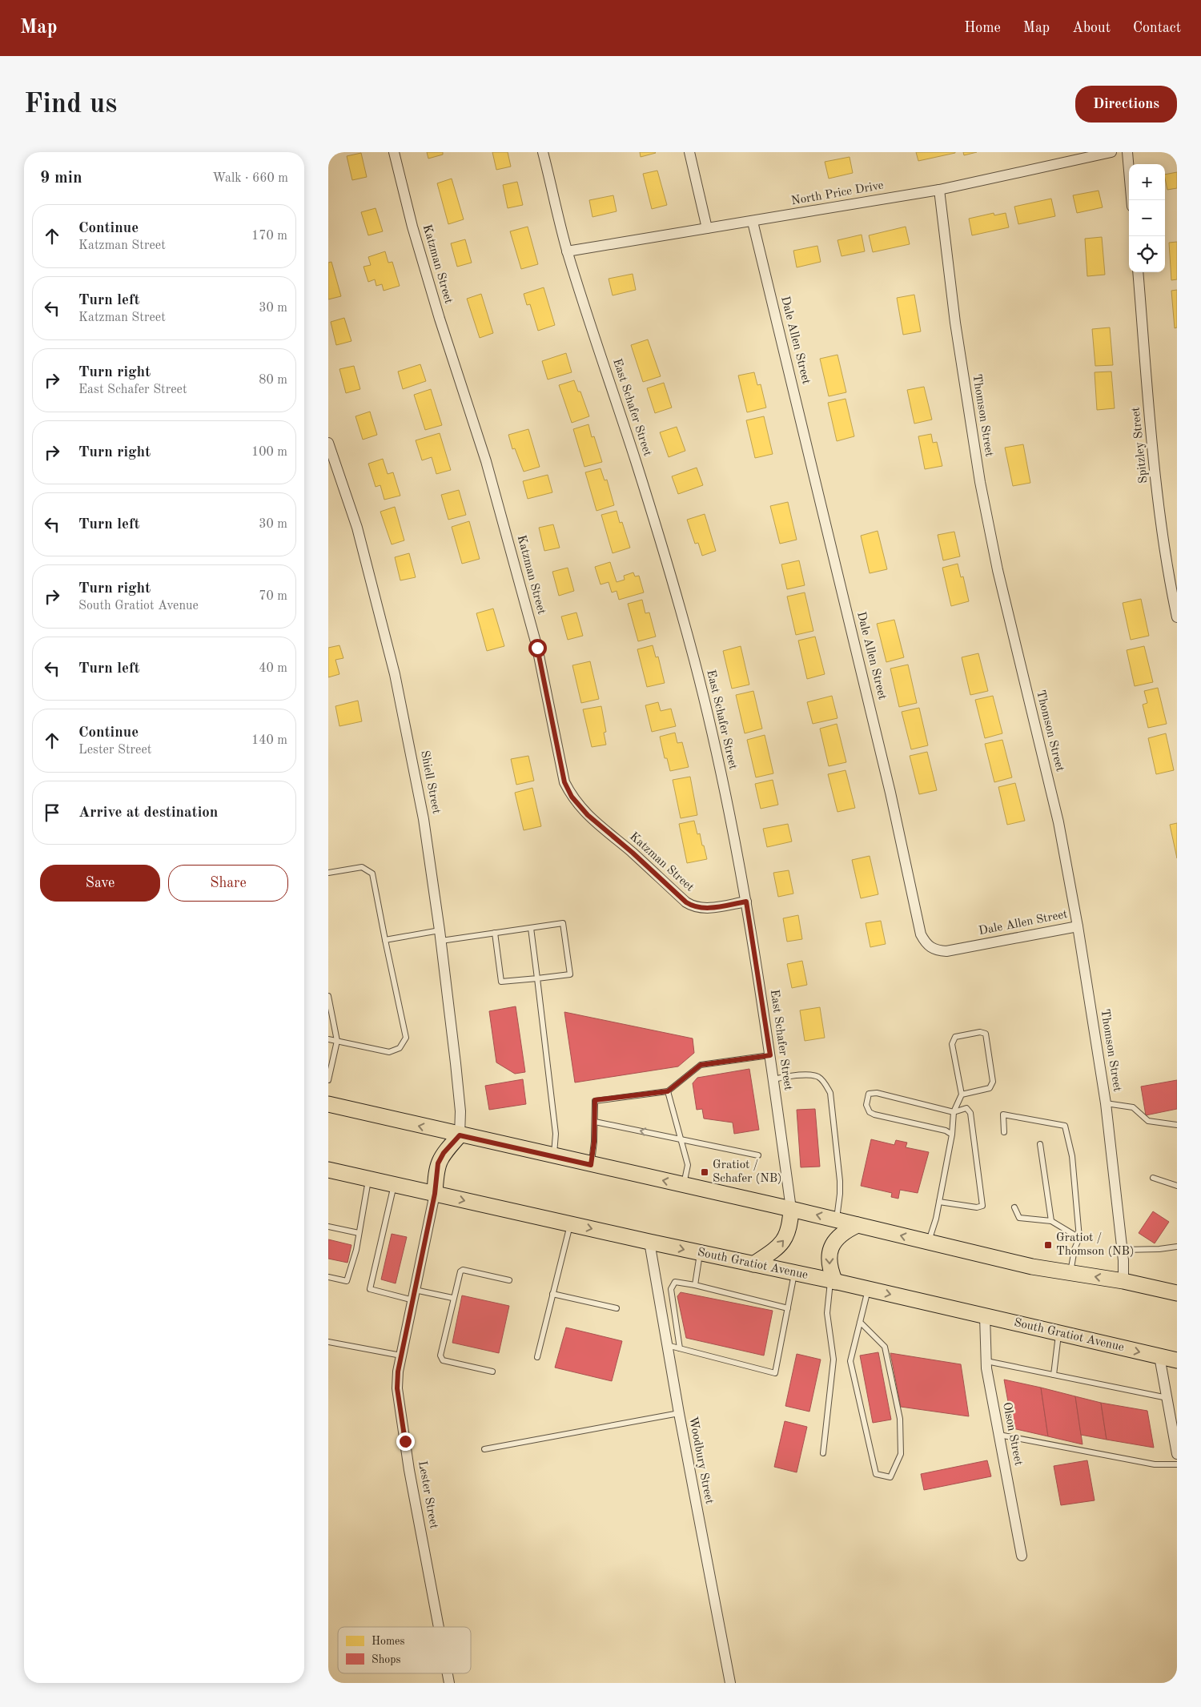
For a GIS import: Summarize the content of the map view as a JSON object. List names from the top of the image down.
{
  "streets": {
    "main road": ["South Gratiot Avenue"],
    "street": [
      "North Price Drive",
      "Katzman Street",
      "Dale Allen Street",
      "East Schafer Street",
      "Thomson Street",
      "Spitzley Street",
      "Shiell Street",
      "Olson Street",
      "Woodbury Street",
      "Lester Street"
    ]
  },
  "crossings": [
    ["North Price Drive", "Dale Allen Street"],
    ["North Price Drive", "East Schafer Street"],
    ["North Price Drive", "Thomson Street"],
    ["Katzman Street", "East Schafer Street"],
    ["Dale Allen Street", "Thomson Street"],
    ["South Gratiot Avenue", "Olson Street"],
    ["South Gratiot Avenue", "Woodbury Street"],
    ["South Gratiot Avenue", "Lester Street"]
  ],
  "places": {
    "transit": ["Gratiot / Schafer (NB)", "Gratiot / Thomson (NB)"]
  },
  "legend": ["Homes", "Shops"],
  "page": {
    "header": "Map",
    "nav": [
      "Home",
      "Map",
      "About",
      "Contact"
    ],
    "buttons": [
      "Directions",
      ["Save", "Share"]
    ],
    "title": "Find us",
    "heading": ["9 min", "Walk · 660 m"],
    "map_buttons": ["+", "−"],
    "list": [
      ["Continue", "Katzman Street", "170 m"],
      ["Turn left", "Katzman Street", "30 m"],
      ["Turn right", "East Schafer Street", "80 m"],
      ["Turn right", "100 m"],
      ["Turn left", "30 m"],
      ["Turn right", "South Gratiot Avenue", "70 m"],
      ["Turn left", "40 m"],
      ["Continue", "Lester Street", "140 m"],
      "Arrive at destination"
    ]
  }
}
